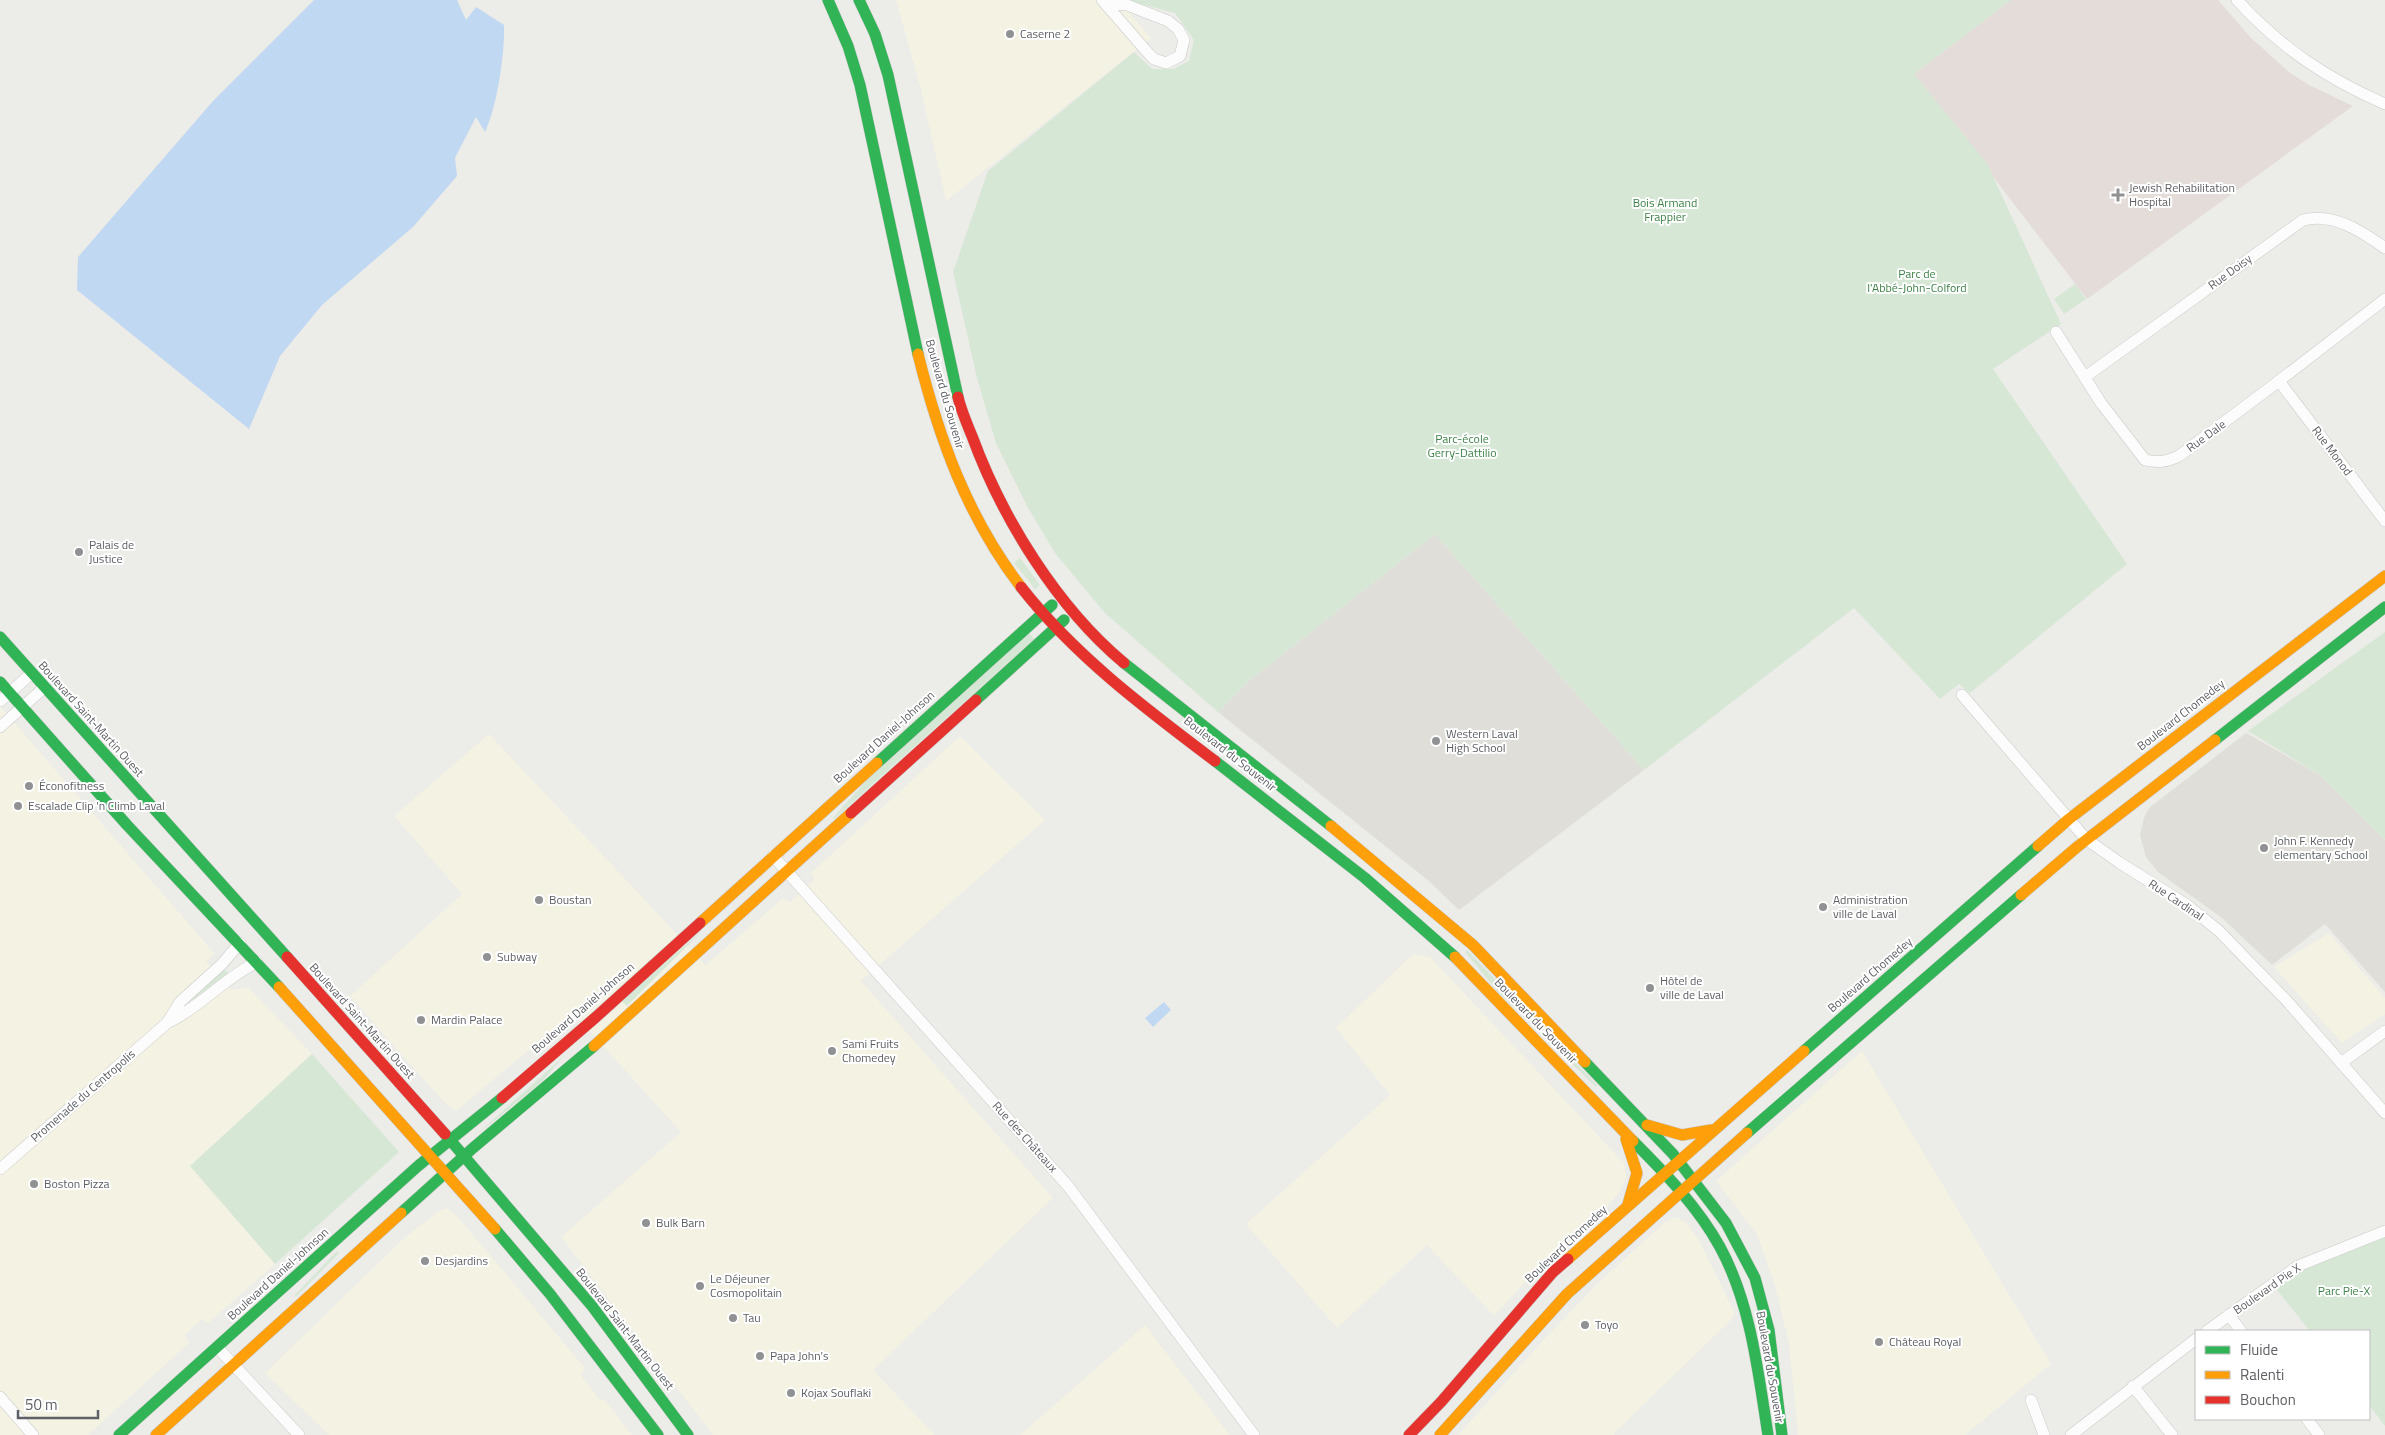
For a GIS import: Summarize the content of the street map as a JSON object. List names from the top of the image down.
{
  "streets": {
    "street": [
      "Rue Doisy",
      "Boulevard du Souvenir",
      "Rue Dale",
      "Rue Monod",
      "Boulevard Chomedey",
      "Boulevard Saint-Martin Ouest",
      "Boulevard Daniel-Johnson",
      "Rue Cardinal",
      "Promenade du Centropolis",
      "Rue des Châteaux",
      "Boulevard Pie X"
    ]
  },
  "crossings": [
    ["Rue Doisy", "Rue Dale"],
    ["Boulevard du Souvenir", "Boulevard Chomedey"],
    ["Boulevard du Souvenir", "Boulevard Daniel-Johnson"],
    ["Rue Dale", "Rue Monod"],
    ["Boulevard Chomedey", "Rue Cardinal"],
    ["Boulevard Saint-Martin Ouest", "Boulevard Daniel-Johnson"],
    ["Boulevard Daniel-Johnson", "Rue des Châteaux"]
  ],
  "parks": [
    "Bois Armand Frappier",
    "Parc de l'Abbé-John-Colford",
    "Parc-école Gerry-Dattilio",
    "Parc Pie-X"
  ],
  "places": {
    "other": [
      "Caserne 2",
      "Palais de Justice",
      "Western Laval High School",
      "Éconofitness",
      "Escalade Clip 'n Climb Laval",
      "John F. Kennedy elementary School",
      "Boustan",
      "Administration ville de Laval",
      "Subway",
      "Hôtel de ville de Laval",
      "Mardin Palace",
      "Sami Fruits Chomedey",
      "Boston Pizza",
      "Bulk Barn",
      "Desjardins",
      "Le Déjeuner Cosmopolitain",
      "Tau",
      "Toyo",
      "Château Royal",
      "Papa John's",
      "Kojax Souflaki"
    ],
    "health": ["Jewish Rehabilitation Hospital"]
  },
  "legend": ["Fluide", "Ralenti", "Bouchon"],
  "scale_bar": "50 m"
}
